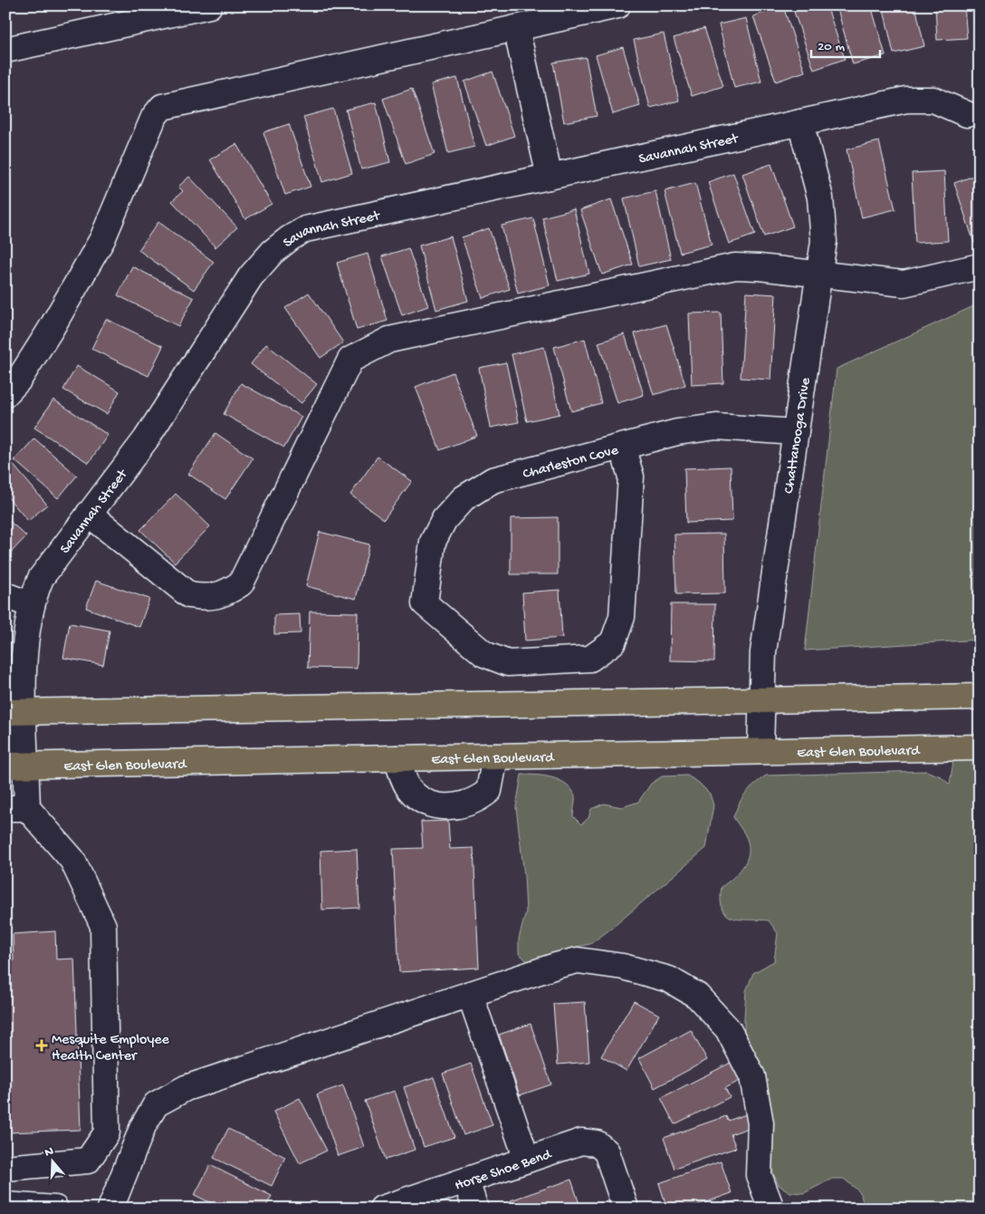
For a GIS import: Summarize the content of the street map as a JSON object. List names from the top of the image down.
{
  "streets": {
    "main road": ["East Glen Boulevard"],
    "street": [
      "Savannah Street",
      "Chattanooga Drive",
      "Charleston Cove",
      "Horse Shoe Bend"
    ]
  },
  "crossings": [
    ["Savannah Street", "Chattanooga Drive"],
    ["Savannah Street", "East Glen Boulevard"],
    ["Chattanooga Drive", "Charleston Cove"],
    ["Chattanooga Drive", "East Glen Boulevard"]
  ],
  "places": {
    "health": ["Mesquite Employee Health Center"]
  },
  "scale_bar": "20 m",
  "north": "top"
}
